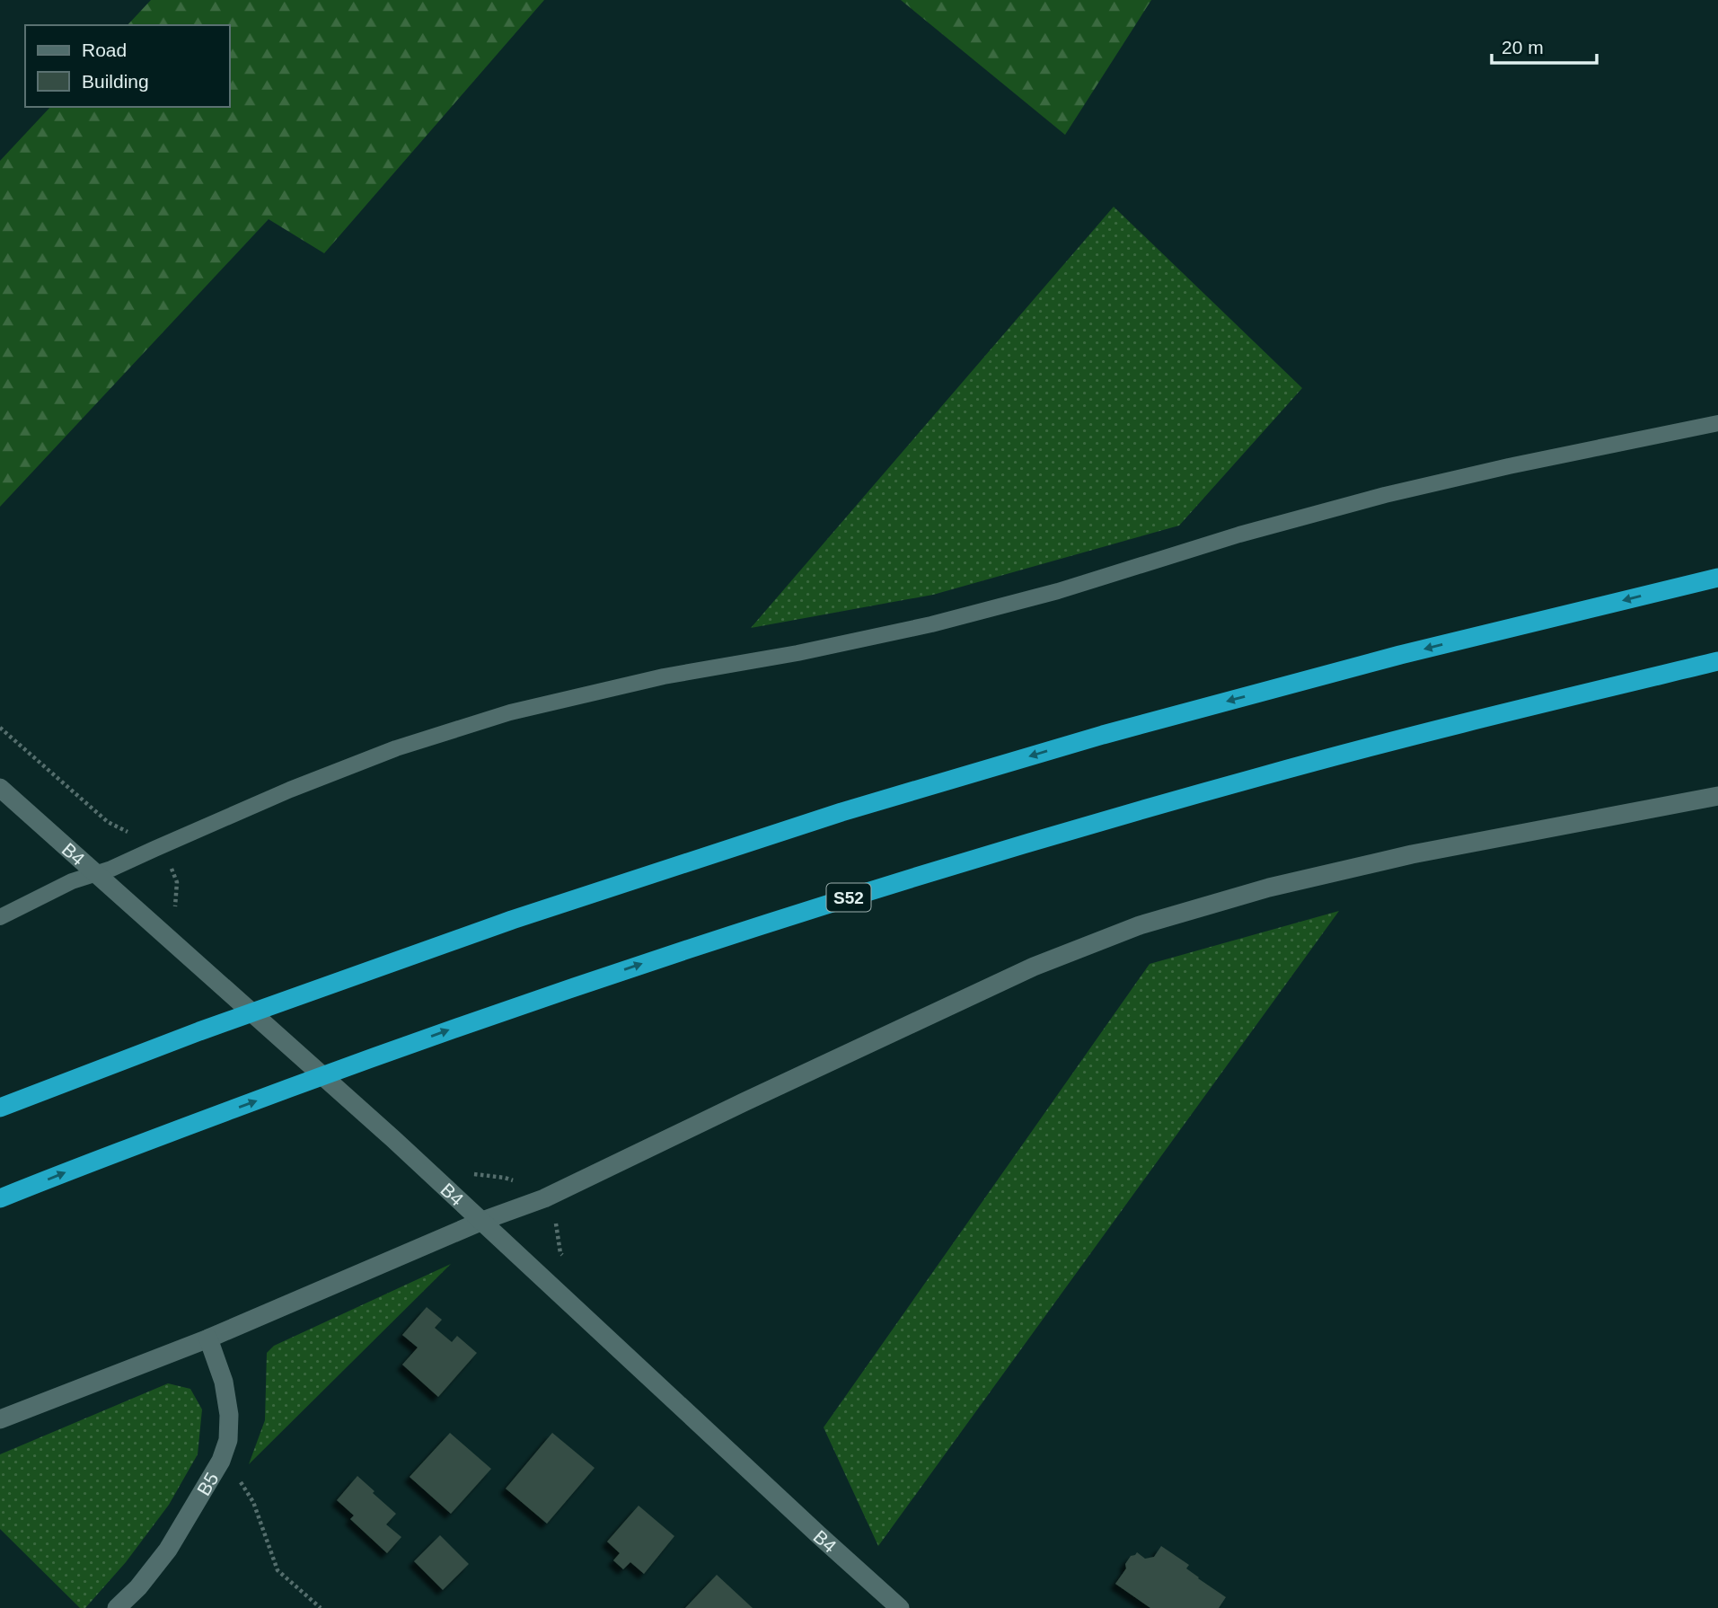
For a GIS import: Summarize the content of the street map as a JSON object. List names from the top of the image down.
{
  "streets": {
    "highway": ["S52"],
    "street": ["B4", "B5"]
  },
  "legend": ["Road", "Building"],
  "scale_bar": "20 m"
}
